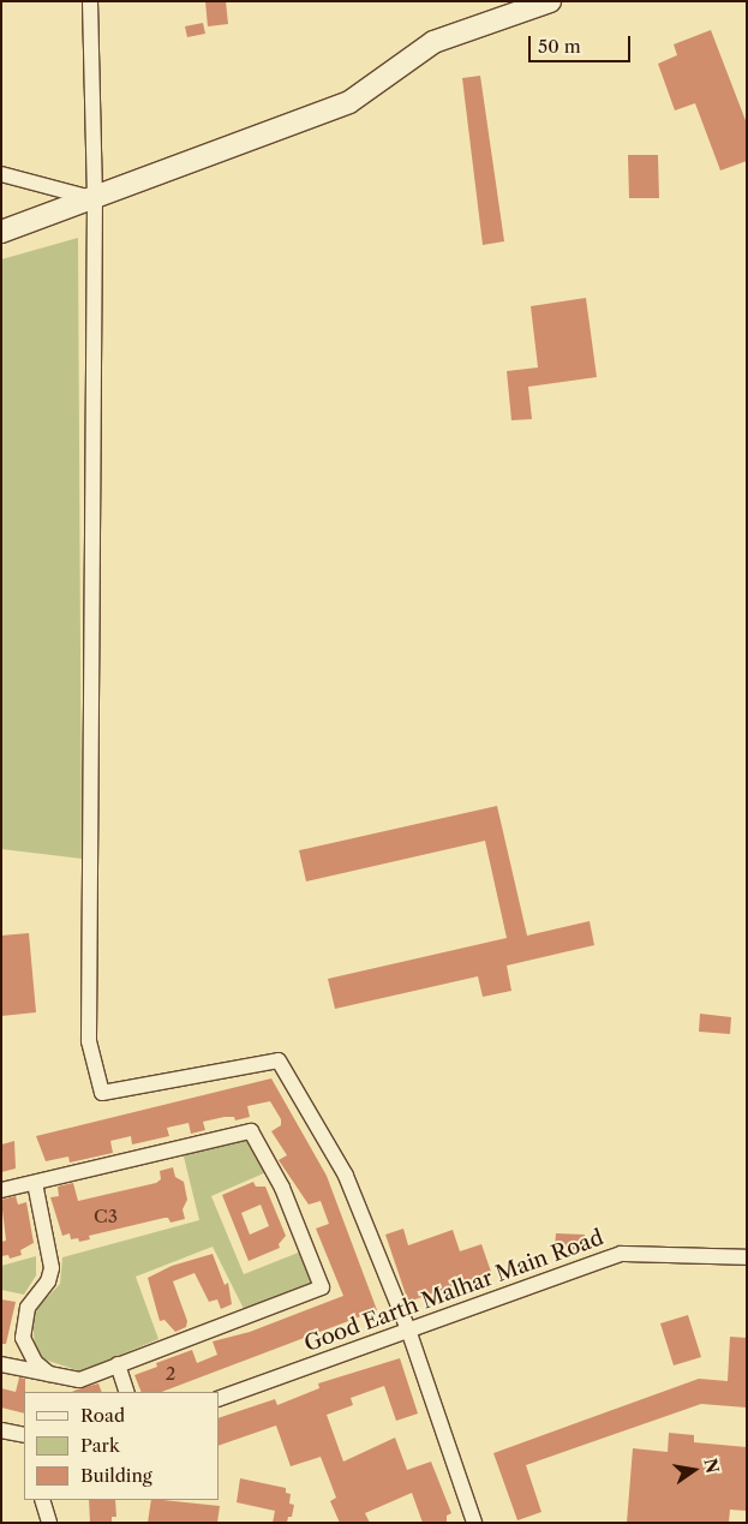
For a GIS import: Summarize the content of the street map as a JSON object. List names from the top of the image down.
{
  "streets": {
    "street": ["Good Earth Malhar Main Road"]
  },
  "house_numbers": ["C3", "2"],
  "legend": ["Road", "Park", "Building"],
  "scale_bar": "50 m",
  "north": "right"
}
